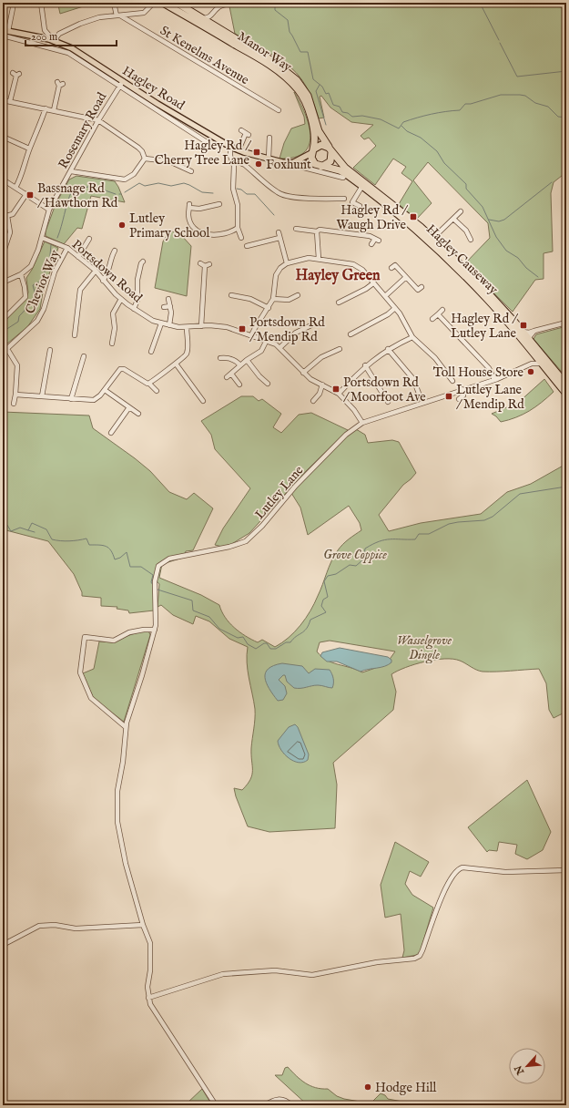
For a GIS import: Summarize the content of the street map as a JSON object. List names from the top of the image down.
{
  "streets": {
    "highway": ["Manor Way", "Hagley Causeway"],
    "main road": ["Hagley Road"],
    "street": [
      "St Kenelms Avenue",
      "Rosemary Road",
      "Portsdown Road",
      "Cheviot Way",
      "Lutley Lane"
    ]
  },
  "crossings": [
    ["Manor Way", "Hagley Road"],
    ["Manor Way", "Hagley Causeway"],
    ["Hagley Road", "Rosemary Road"],
    ["Hagley Road", "Hagley Causeway"],
    ["Rosemary Road", "Portsdown Road"],
    ["Hagley Causeway", "Lutley Lane"],
    ["Portsdown Road", "Cheviot Way"],
    ["Portsdown Road", "Lutley Lane"]
  ],
  "districts": ["Hayley Green"],
  "parks": ["Grove Coppice", "Wasselgrove Dingle"],
  "places": {
    "transit": [
      "Hagley Rd / Cherry Tree Lane",
      "Bassnage Rd / Hawthorn Rd",
      "Hagley Rd / Waugh Drive",
      "Hagley Rd / Lutley Lane",
      "Portsdown Rd / Mendip Rd",
      "Portsdown Rd / Moorfoot Ave",
      "Lutley Lane / Mendip Rd"
    ],
    "other": [
      "Foxhunt",
      "Lutley Primary School",
      "Toll House Store",
      "Hodge Hill"
    ]
  },
  "scale_bar": "200 m",
  "north": "bottom left"
}
